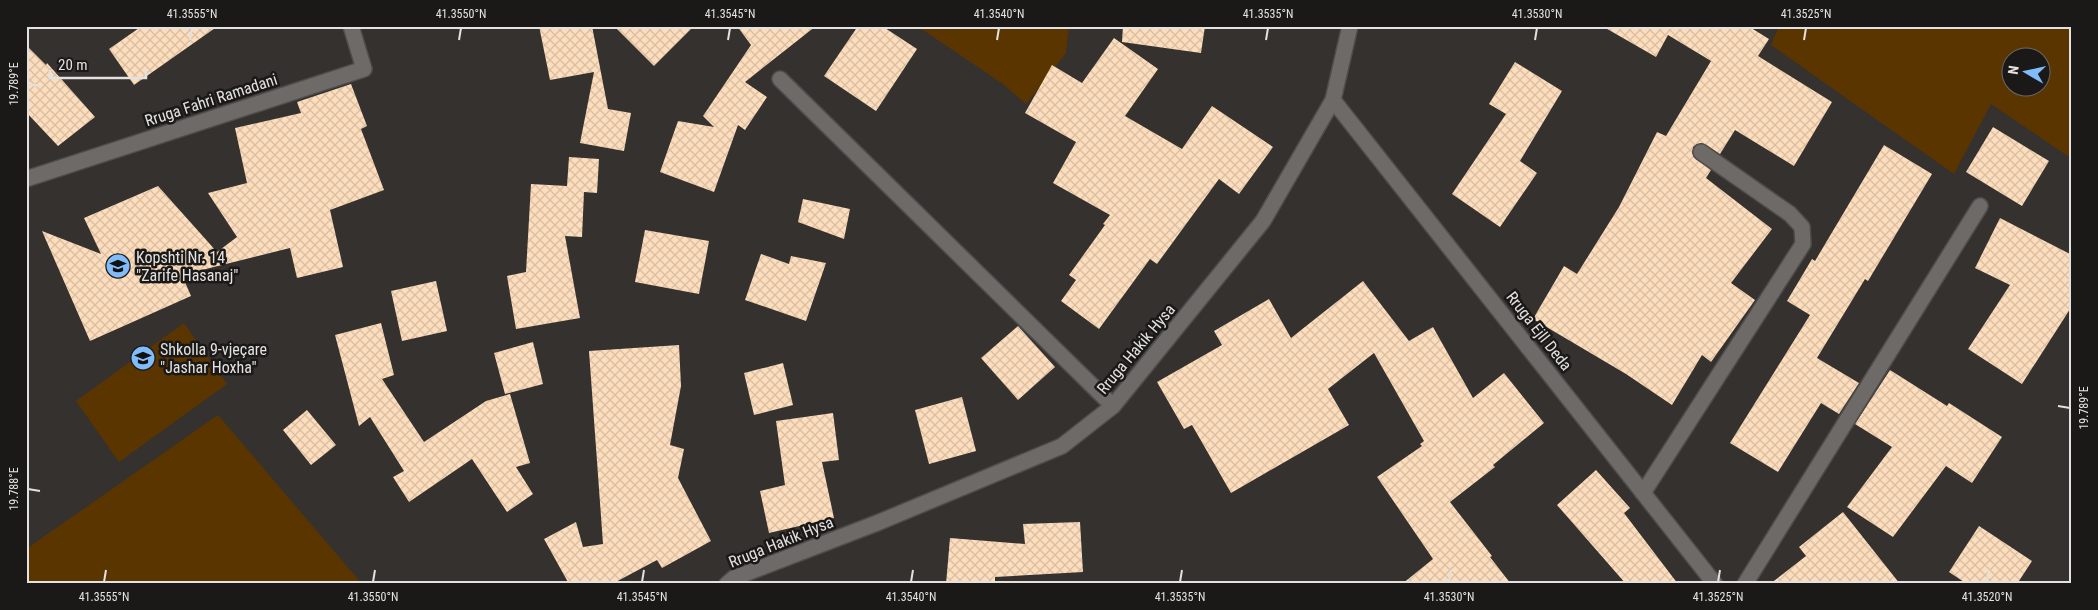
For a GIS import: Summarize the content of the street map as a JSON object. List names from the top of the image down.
{
  "streets": {
    "street": ["Rruga Fahri Ramadani", "Rruga Ejll Deda", "Rruga Hakik Hysa"]
  },
  "crossings": [
    ["Rruga Ejll Deda", "Rruga Hakik Hysa"]
  ],
  "places": {
    "school or university": ["Kopshti Nr. 14 \"Zarife Hasanaj\"", "Shkolla 9-vjeçare \"Jashar Hoxha\""]
  },
  "scale_bar": "20 m",
  "north": "left",
  "coordinates": [
    "41.3555°N",
    "41.3550°N",
    "41.3545°N",
    "41.3540°N",
    "41.3535°N",
    "41.3530°N",
    "41.3525°N",
    "19.789°E",
    "19.788°E",
    "41.3520°N"
  ]
}
